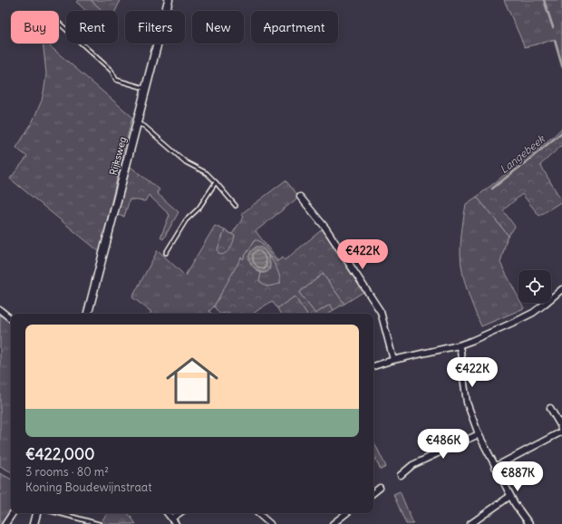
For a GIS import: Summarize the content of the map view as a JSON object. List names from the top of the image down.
{
  "streets": {
    "main road": ["Rijksweg"]
  },
  "water": ["Langebeek"],
  "page": {
    "chip": [
      "Buy",
      "Rent",
      "Filters",
      "New",
      "Apartment"
    ],
    "price": [
      "€422K",
      "€422K",
      "€486K",
      "€887K"
    ],
    "list": [
      {
        "name": "€422,000",
        "note": "3 rooms · 80 m² · Koning Boudewijnstraat"
      }
    ]
  }
}
